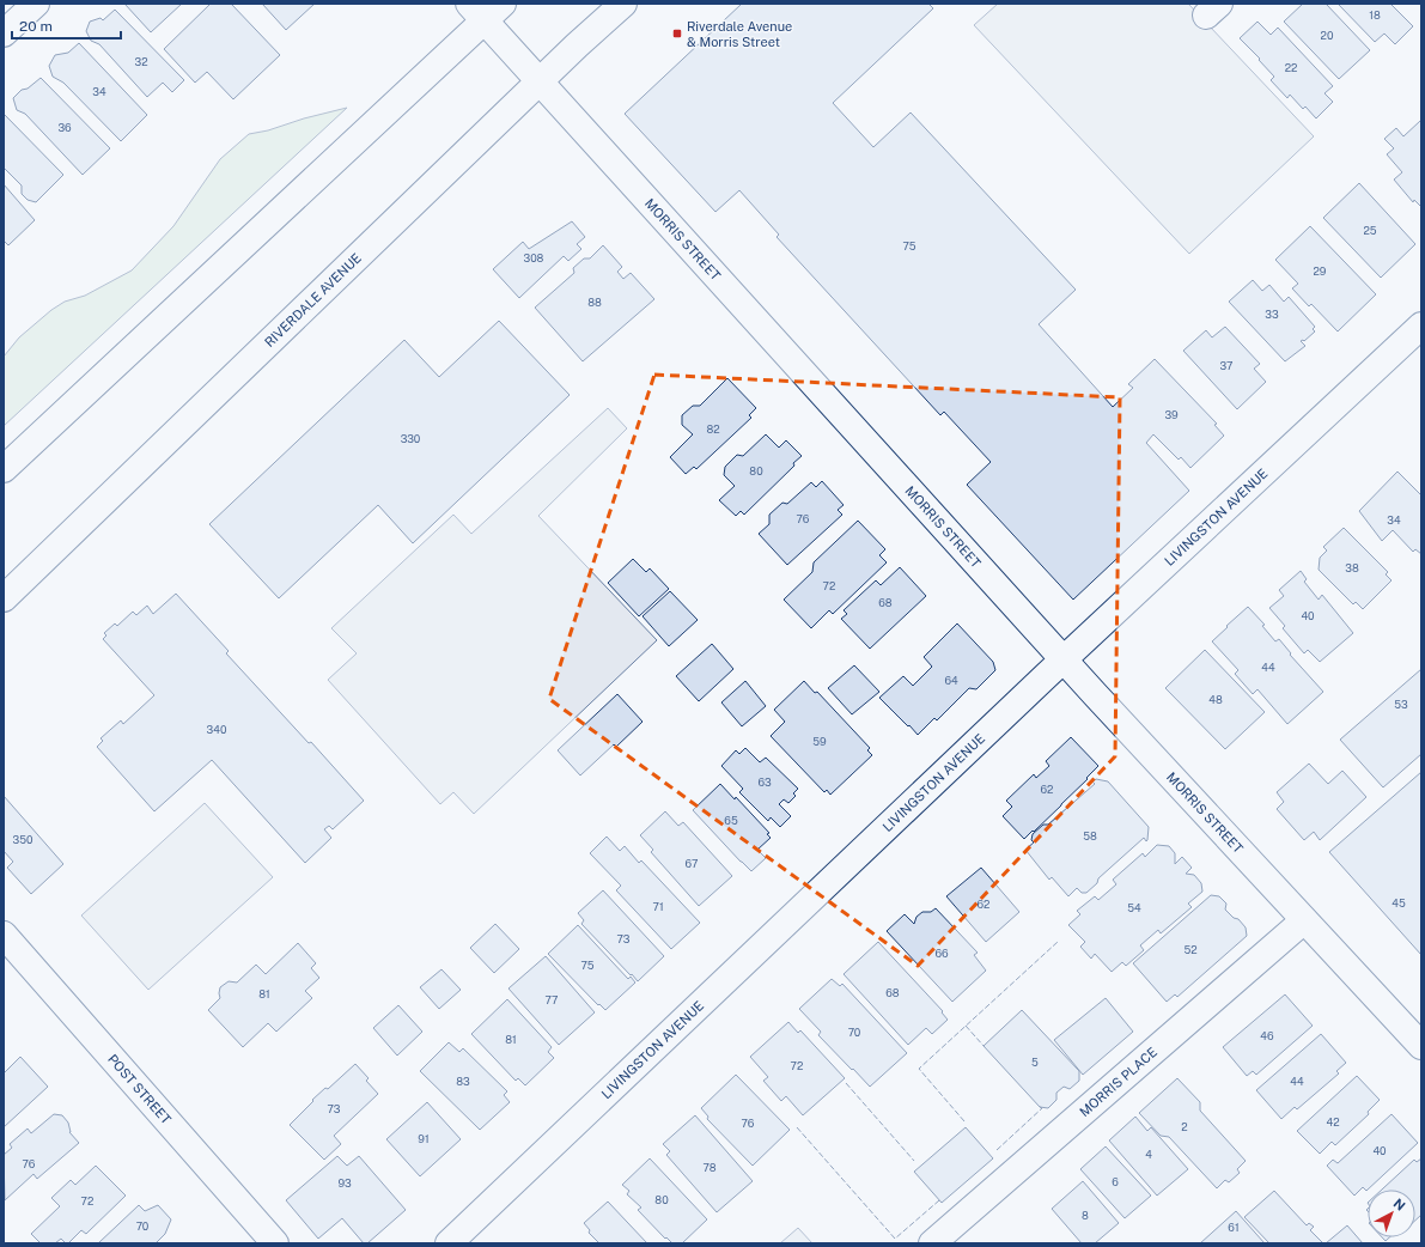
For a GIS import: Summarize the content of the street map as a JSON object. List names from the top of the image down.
{
  "streets": {
    "street": [
      "MORRIS STREET",
      "RIVERDALE AVENUE",
      "LIVINGSTON AVENUE",
      "MORRIS PLACE",
      "POST STREET"
    ]
  },
  "crossings": [
    ["MORRIS STREET", "RIVERDALE AVENUE"],
    ["MORRIS STREET", "LIVINGSTON AVENUE"],
    ["MORRIS STREET", "MORRIS PLACE"]
  ],
  "places": {
    "transit": ["Riverdale Avenue & Morris Street"]
  },
  "house_numbers": [
    "18",
    "20",
    "32",
    "22",
    "34",
    "36",
    "25",
    "75",
    "308",
    "29",
    "88",
    "33",
    "37",
    "39",
    "82",
    "330",
    "80",
    "76",
    "34",
    "38",
    "72",
    "68",
    "40",
    "44",
    "64",
    "48",
    "53",
    "340",
    "59",
    "63",
    "62",
    "65",
    "58",
    "350",
    "67",
    "45",
    "62",
    "71",
    "54",
    "73",
    "52",
    "66",
    "75",
    "68",
    "81",
    "77",
    "70",
    "46",
    "81",
    "5",
    "72",
    "83",
    "44",
    "73",
    "42",
    "76",
    "2",
    "91",
    "40",
    "4",
    "76",
    "78",
    "6",
    "93",
    "80",
    "72",
    "8",
    "70",
    "61"
  ],
  "scale_bar": "20 m",
  "north": "top right"
}
